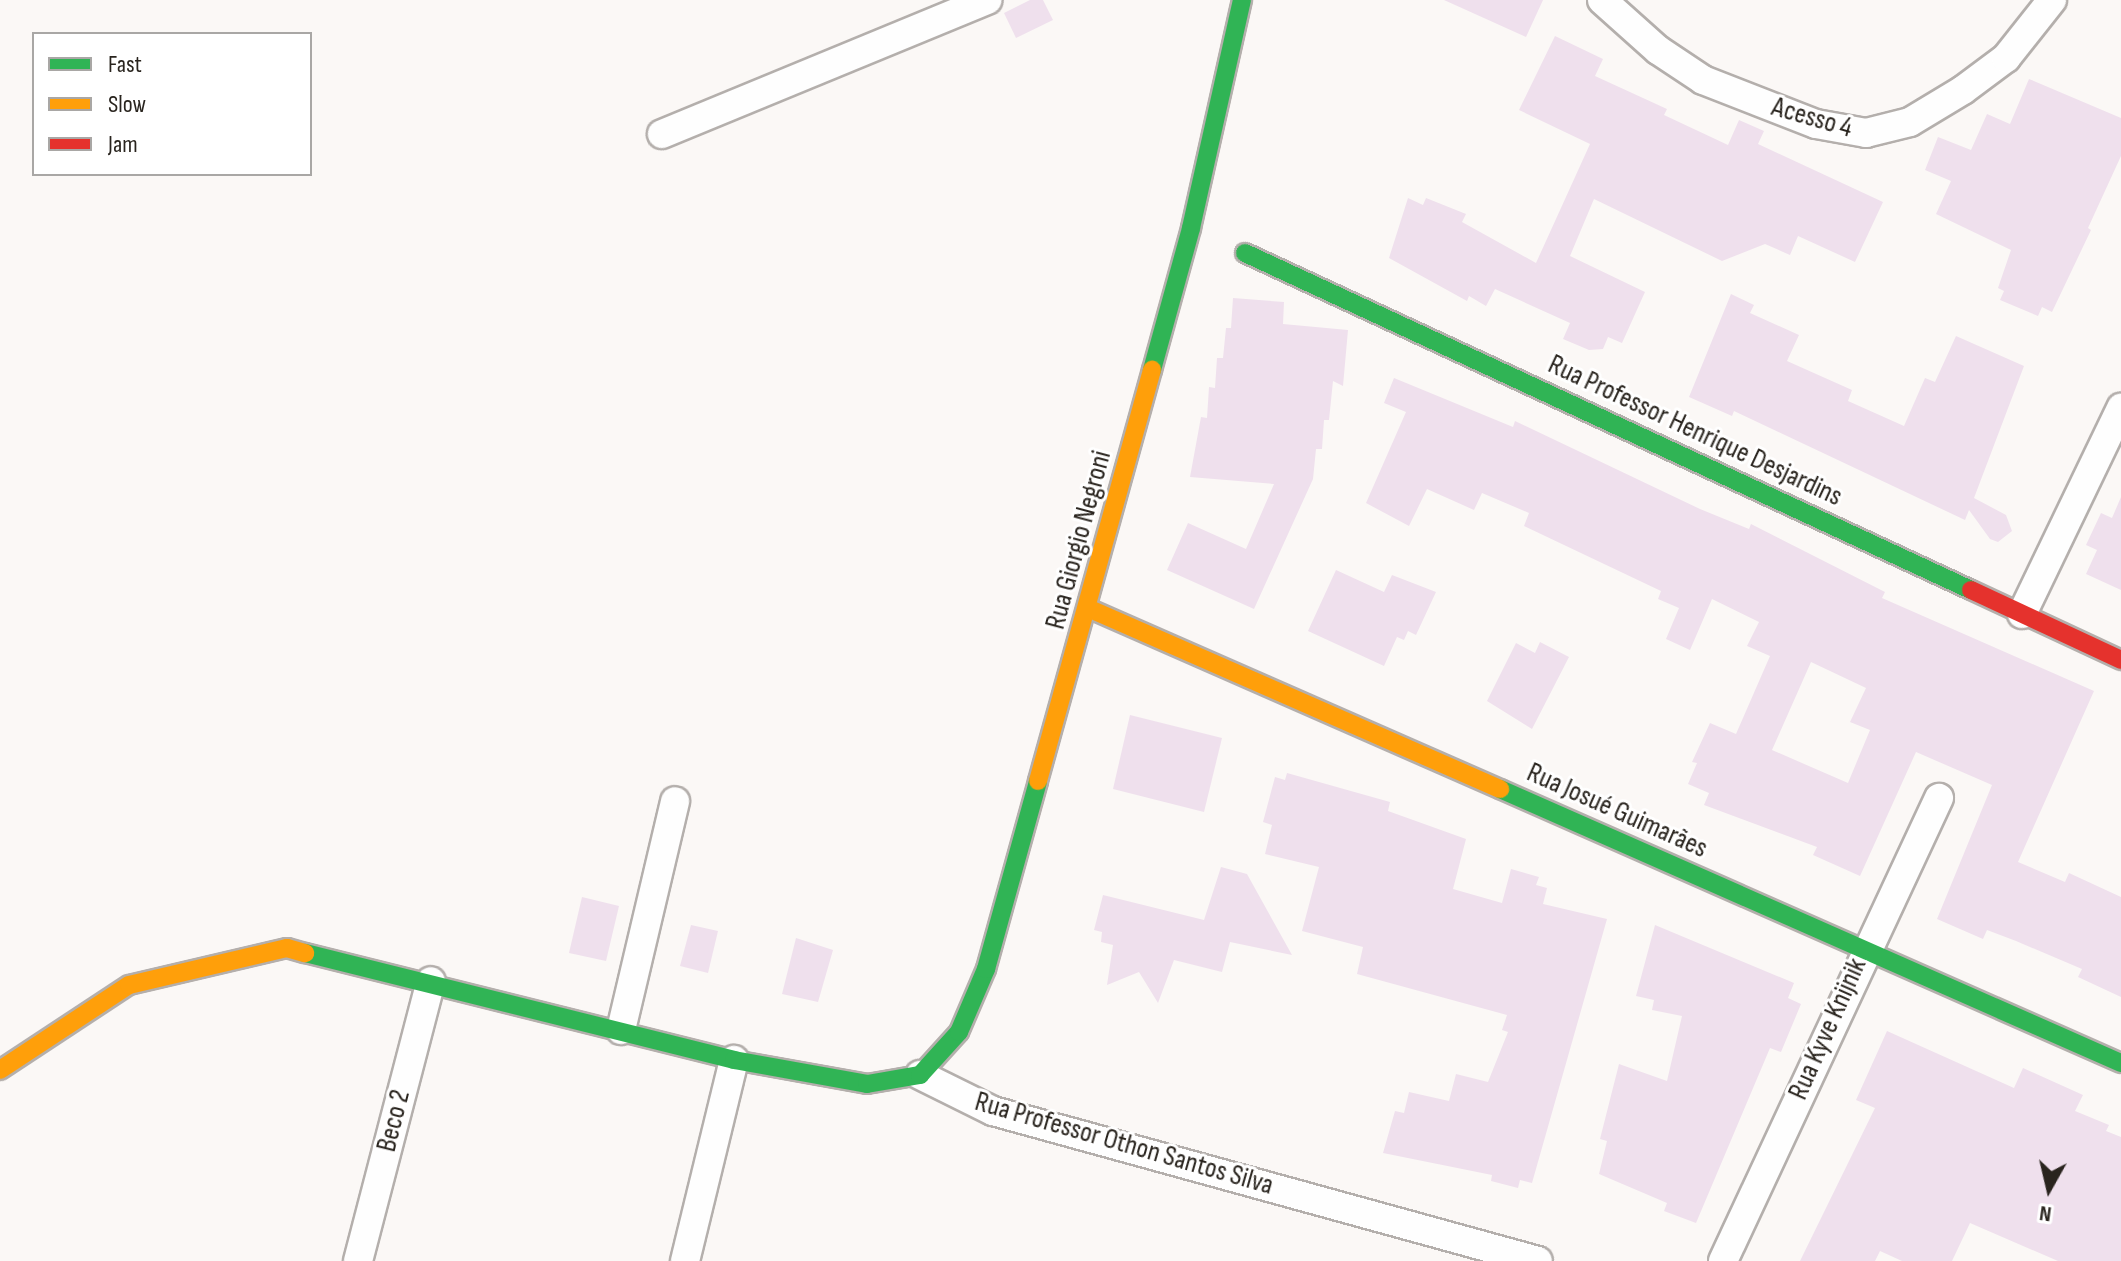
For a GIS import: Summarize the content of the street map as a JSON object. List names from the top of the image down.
{
  "streets": {
    "street": [
      "Acesso 4",
      "Rua Professor Henrique Desjardins",
      "Rua Giorgio Negroni",
      "Rua Josué Guimarães",
      "Rua Kyve Knijnik",
      "Beco 2",
      "Rua Professor Othon Santos Silva"
    ]
  },
  "crossings": [
    ["Rua Giorgio Negroni", "Rua Josué Guimarães"],
    ["Rua Giorgio Negroni", "Rua Professor Othon Santos Silva"],
    ["Rua Josué Guimarães", "Rua Kyve Knijnik"]
  ],
  "legend": ["Fast", "Slow", "Jam"],
  "north": "bottom"
}
